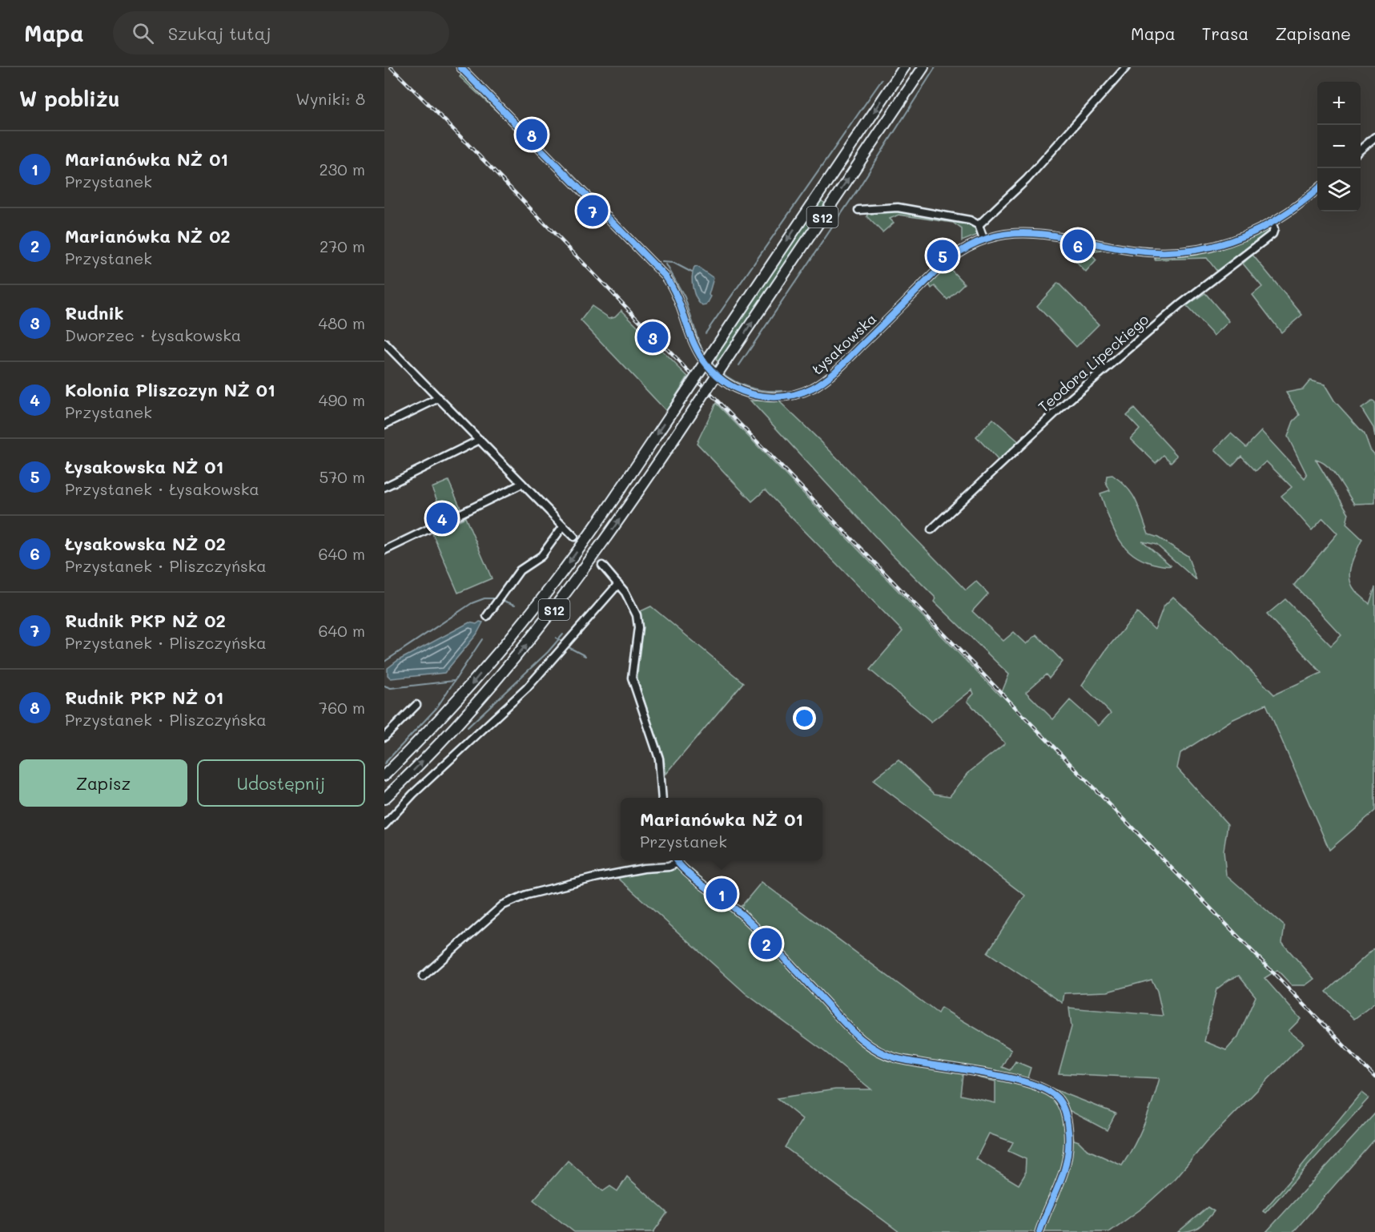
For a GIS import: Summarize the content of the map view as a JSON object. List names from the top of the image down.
{
  "streets": {
    "highway": ["S12"],
    "street": ["Łysakowska", "Teodora Lipeckiego"]
  },
  "crossings": [
    ["Łysakowska", "Teodora Lipeckiego"]
  ],
  "page": {
    "header": "Mapa",
    "search": "Szukaj tutaj",
    "nav": ["Mapa", "Trasa", "Zapisane"],
    "heading": ["W pobliżu", "Wyniki: 8"],
    "map_buttons": ["+", "−"],
    "pins": [
      "8",
      "7",
      "6",
      "5",
      "3",
      "4",
      "1",
      "2"
    ],
    "list": [
      {
        "mark": "1",
        "name": "Marianówka NŻ 01",
        "note": "Przystanek",
        "value": "230 m"
      },
      {
        "mark": "2",
        "name": "Marianówka NŻ 02",
        "note": "Przystanek",
        "value": "270 m"
      },
      {
        "mark": "3",
        "name": "Rudnik",
        "note": "Dworzec · Łysakowska",
        "value": "480 m"
      },
      {
        "mark": "4",
        "name": "Kolonia Pliszczyn NŻ 01",
        "note": "Przystanek",
        "value": "490 m"
      },
      {
        "mark": "5",
        "name": "Łysakowska NŻ 01",
        "note": "Przystanek · Łysakowska",
        "value": "570 m"
      },
      {
        "mark": "6",
        "name": "Łysakowska NŻ 02",
        "note": "Przystanek · Pliszczyńska",
        "value": "640 m"
      },
      {
        "mark": "7",
        "name": "Rudnik PKP NŻ 02",
        "note": "Przystanek · Pliszczyńska",
        "value": "640 m"
      },
      {
        "mark": "8",
        "name": "Rudnik PKP NŻ 01",
        "note": "Przystanek · Pliszczyńska",
        "value": "760 m"
      }
    ],
    "buttons": ["Zapisz", "Udostępnij"],
    "popup": ["Marianówka NŻ 01", "Przystanek"]
  }
}
